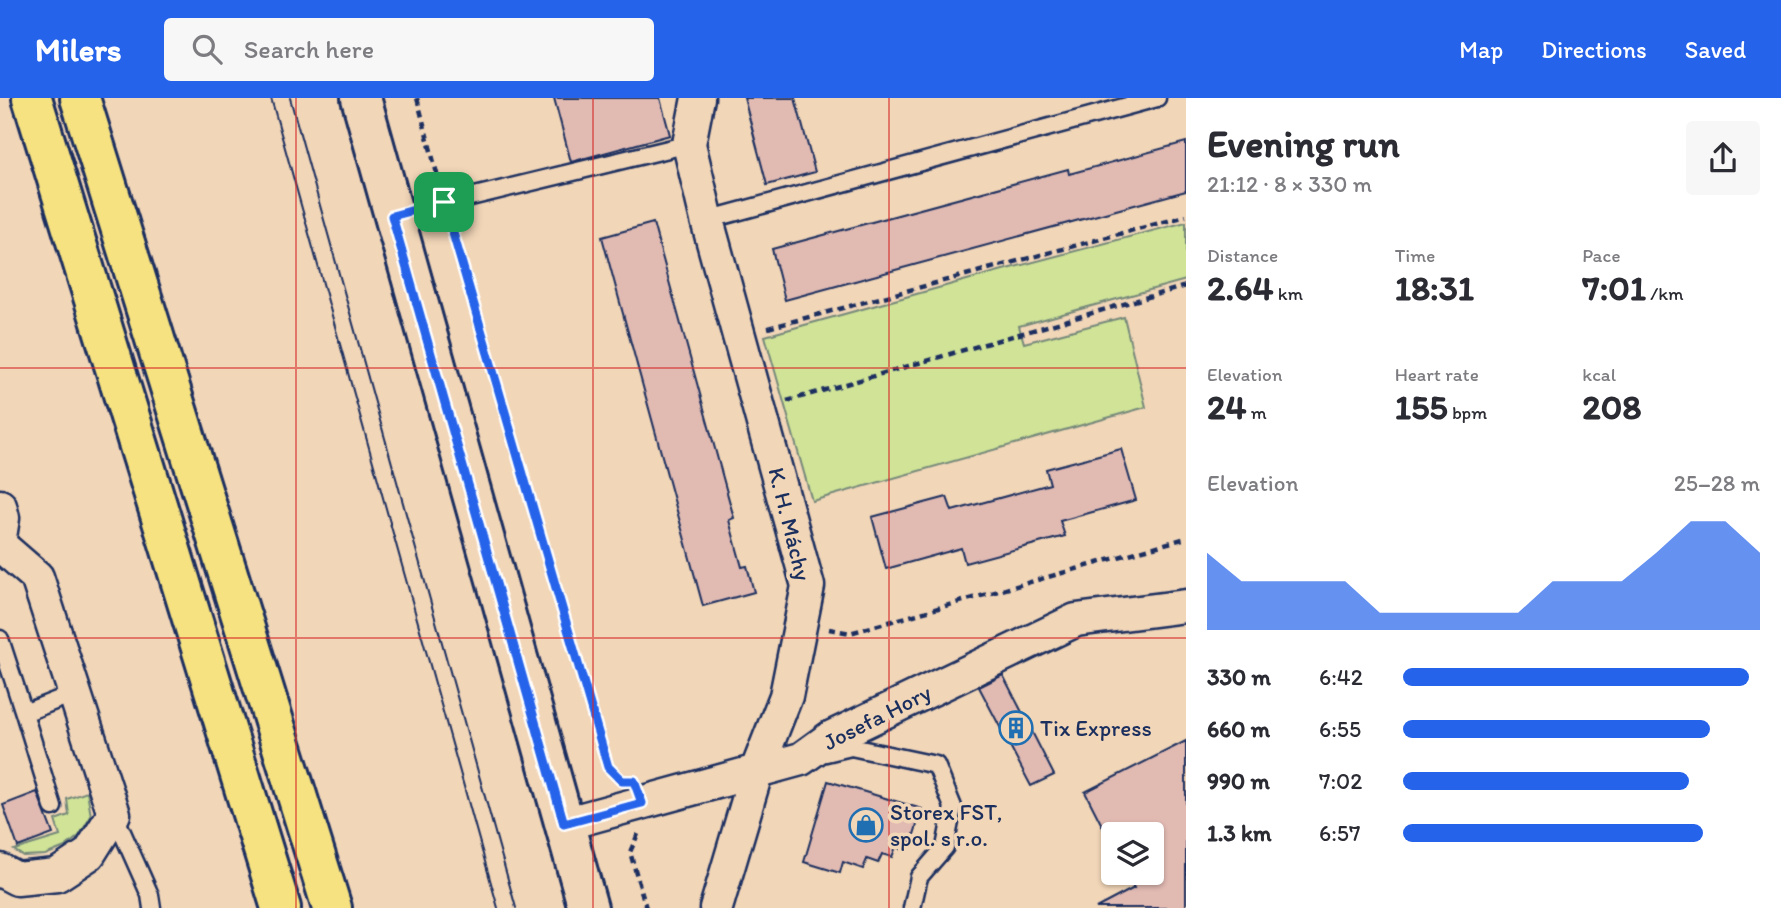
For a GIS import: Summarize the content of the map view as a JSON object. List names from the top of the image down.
{
  "streets": {
    "street": ["K. H. Máchy", "Josefa Hory"]
  },
  "crossings": [
    ["K. H. Máchy", "Josefa Hory"]
  ],
  "places": {
    "building": ["Tix Express"],
    "shop": ["Storex FST, spol. s r.o."]
  },
  "page": {
    "header": "Milers",
    "search": "Search here",
    "nav": ["Map", "Directions", "Saved"],
    "heading": ["Evening run", "21:12 · 8 × 330 m"],
    "stats": [
      ["Distance", "2.64 km"],
      ["Time", "18:31"],
      ["Pace", "7:01 /km"],
      ["Elevation", "24 m"],
      ["Heart rate", "155 bpm"],
      ["kcal", "208"]
    ],
    "chart": ["Elevation", "25–28 m"],
    "list": [
      {
        "name": "330 m",
        "note": "6:42"
      },
      {
        "name": "660 m",
        "note": "6:55"
      },
      {
        "name": "990 m",
        "note": "7:02"
      },
      {
        "name": "1.3 km",
        "note": "6:57"
      }
    ]
  }
}
